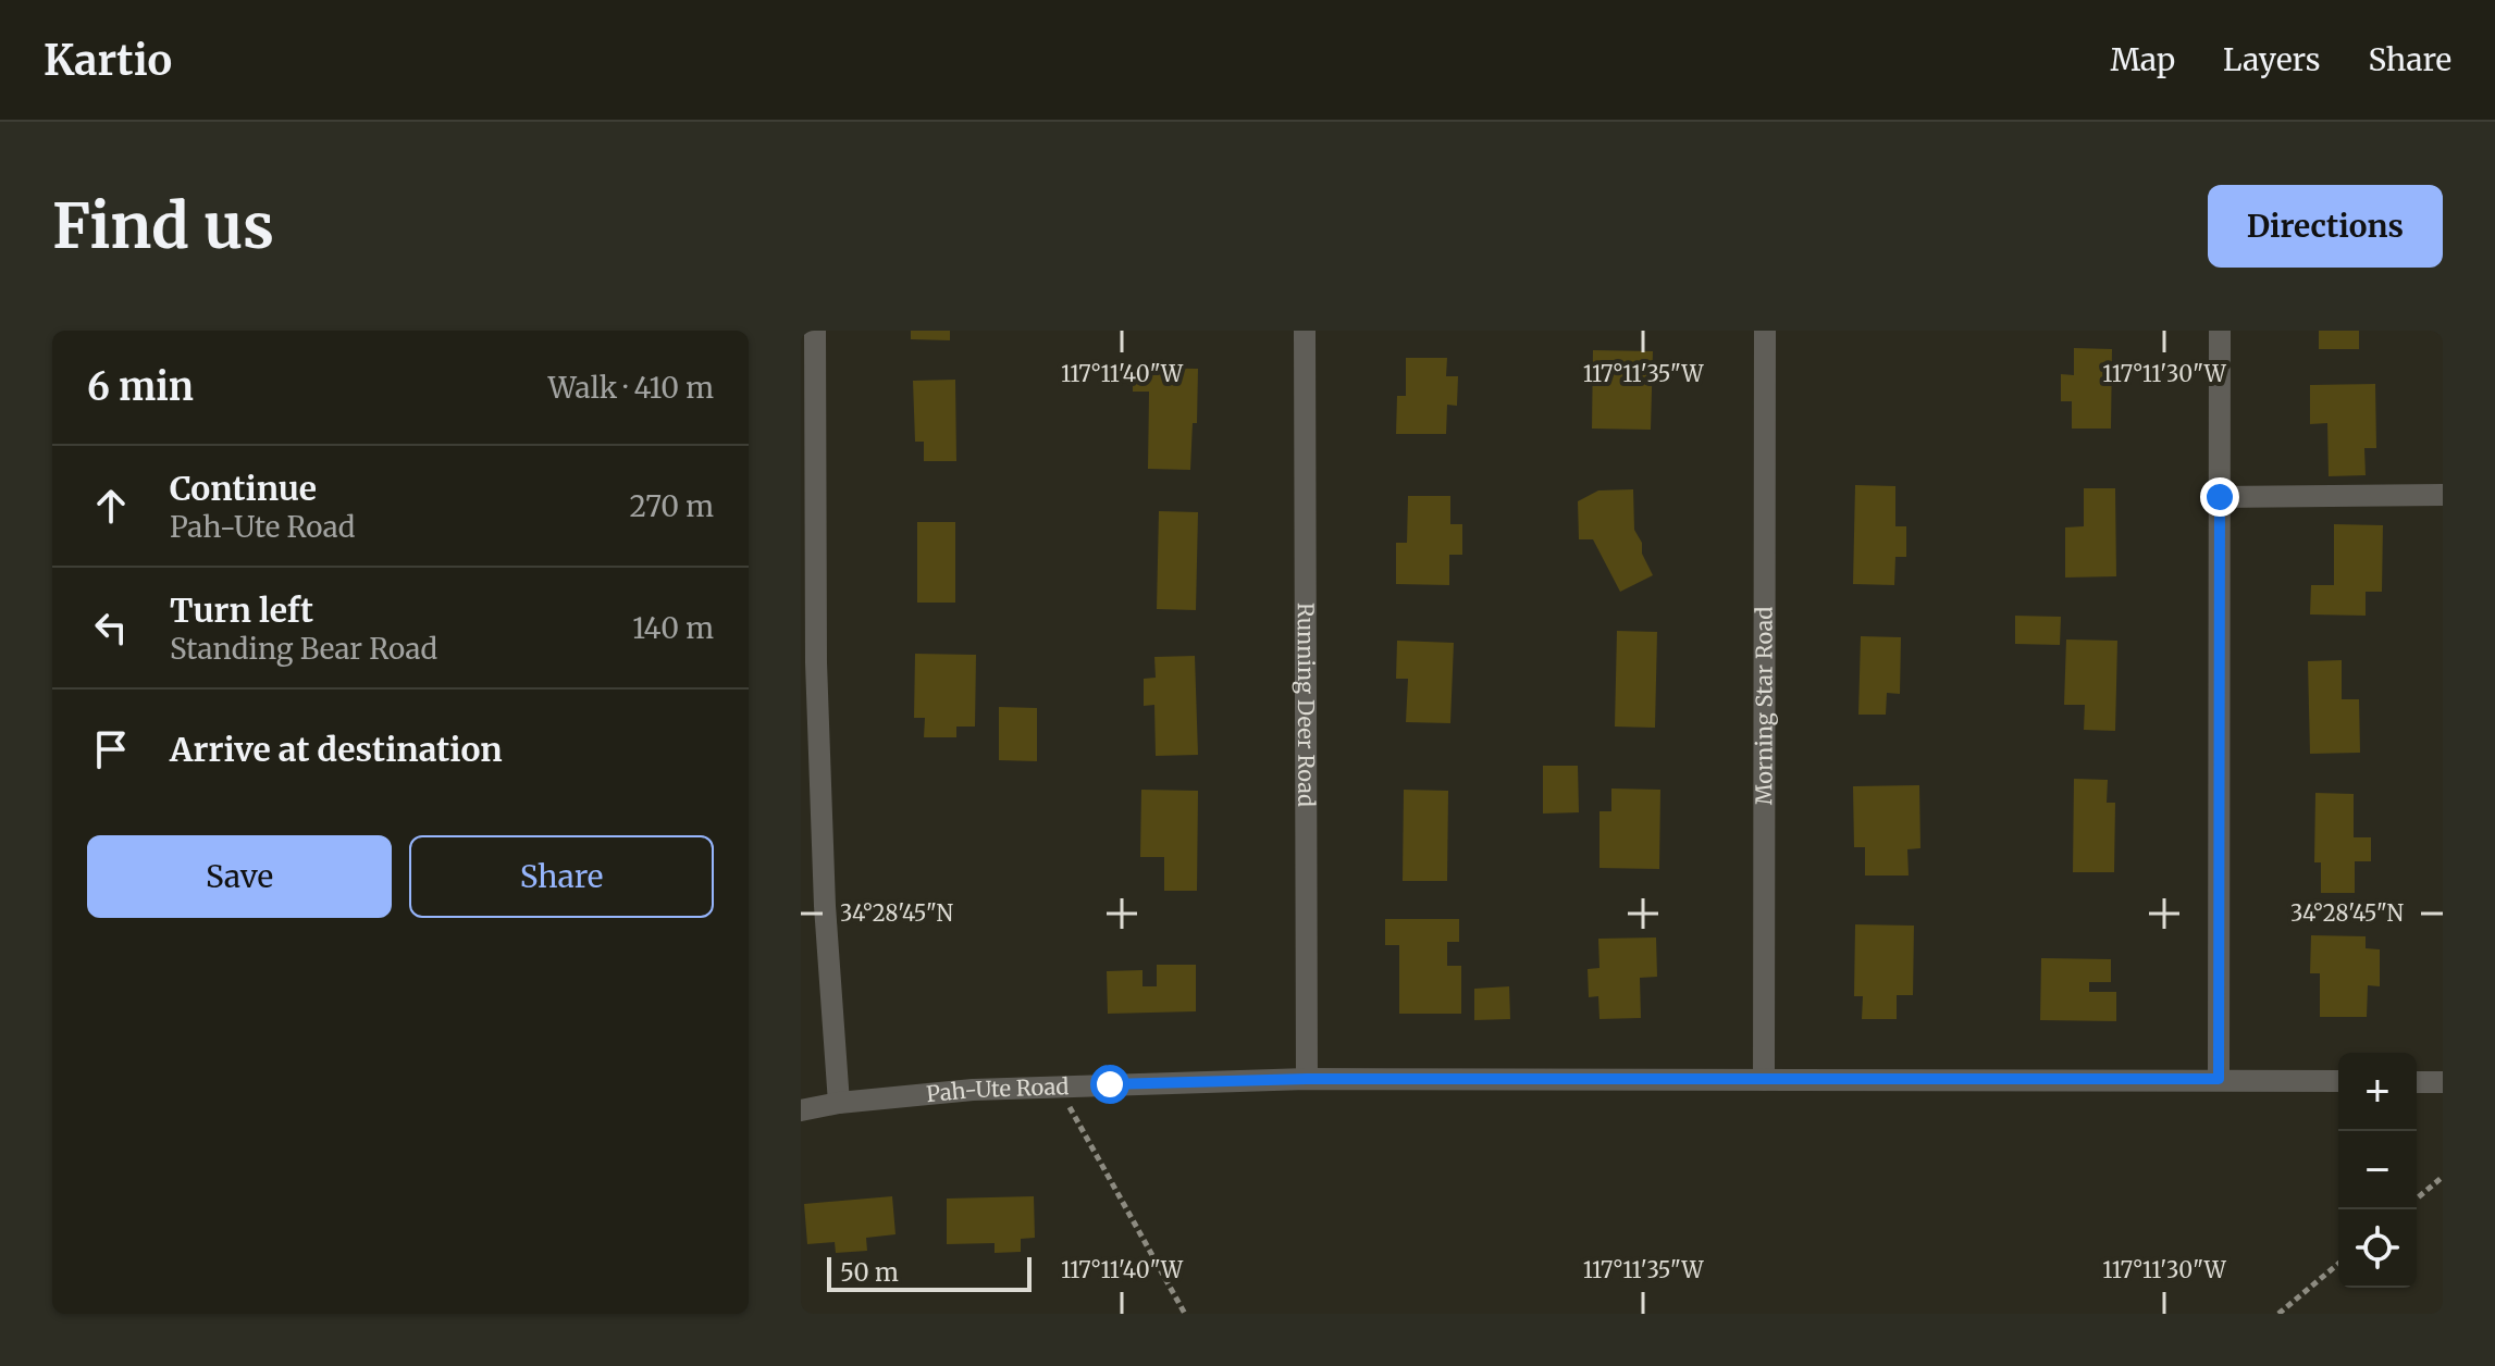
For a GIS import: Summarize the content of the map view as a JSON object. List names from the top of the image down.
{
  "streets": {
    "street": ["Running Deer Road", "Morning Star Road", "Pah-Ute Road"]
  },
  "crossings": [
    ["Running Deer Road", "Pah-Ute Road"],
    ["Morning Star Road", "Pah-Ute Road"]
  ],
  "scale_bar": "50 m",
  "page": {
    "header": "Kartio",
    "nav": ["Map", "Layers", "Share"],
    "buttons": [
      "Directions",
      ["Save", "Share"]
    ],
    "title": "Find us",
    "heading": ["6 min", "Walk · 410 m"],
    "list": [
      ["Continue", "Pah-Ute Road", "270 m"],
      ["Turn left", "Standing Bear Road", "140 m"],
      "Arrive at destination"
    ],
    "map_buttons": ["+", "−"],
    "scale": "50 m"
  },
  "coordinates": [
    "117°11'40\"W",
    "117°11'35\"W",
    "117°11'30\"W",
    "34°28'45\"N"
  ]
}
